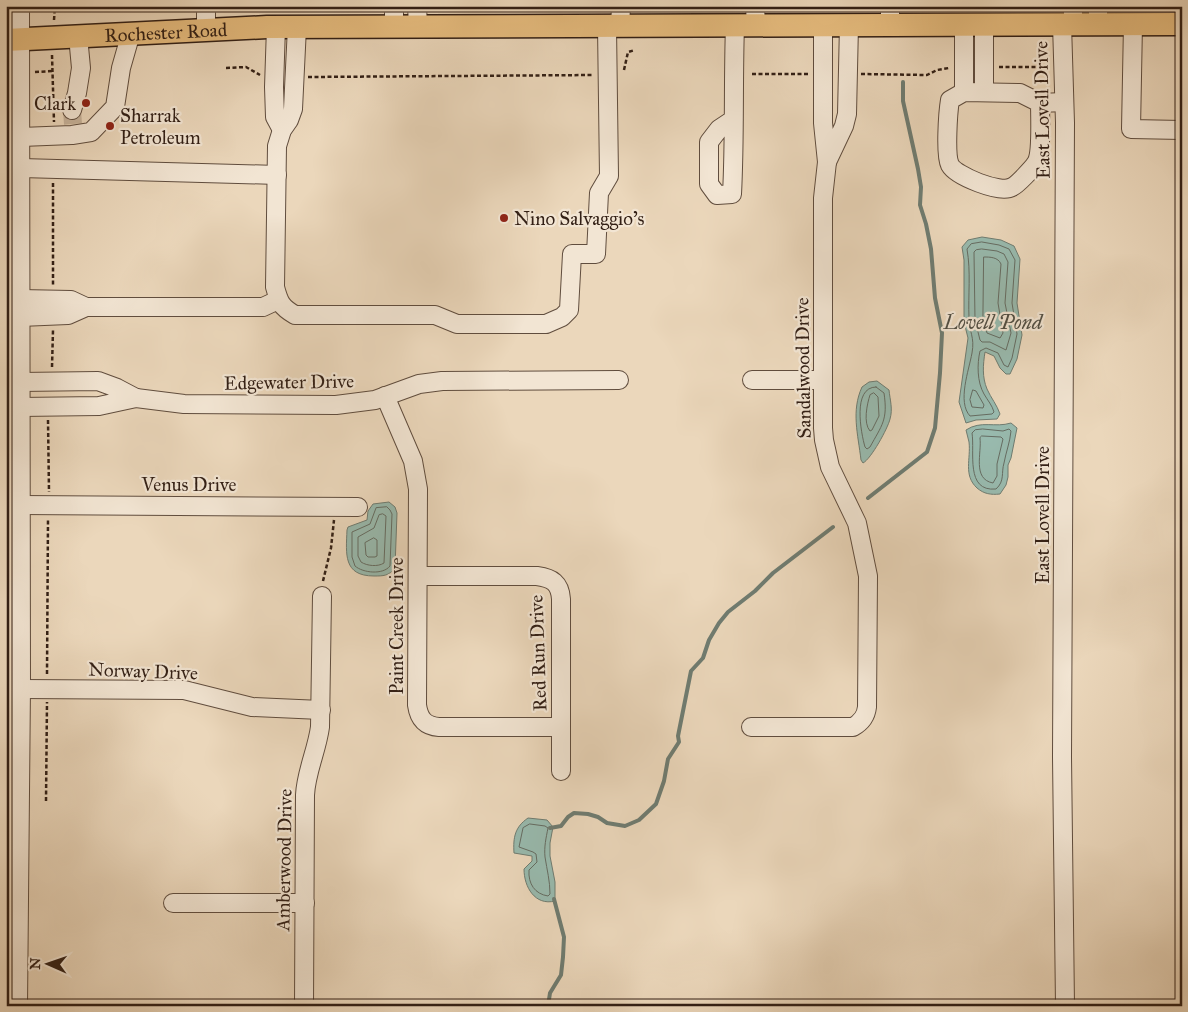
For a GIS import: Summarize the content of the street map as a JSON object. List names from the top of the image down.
{
  "streets": {
    "main road": ["Rochester Road"],
    "street": [
      "East Lovell Drive",
      "Sandalwood Drive",
      "Edgewater Drive",
      "Venus Drive",
      "Paint Creek Drive",
      "Red Run Drive",
      "Norway Drive",
      "Amberwood Drive"
    ]
  },
  "crossings": [
    ["Rochester Road", "East Lovell Drive"],
    ["Rochester Road", "Sandalwood Drive"],
    ["Edgewater Drive", "Paint Creek Drive"],
    ["Paint Creek Drive", "Red Run Drive"],
    ["Norway Drive", "Amberwood Drive"]
  ],
  "water": ["Lovell Pond"],
  "places": ["Clark", "Sharrak Petroleum", "Nino Salvaggio's"],
  "north": "left"
}
